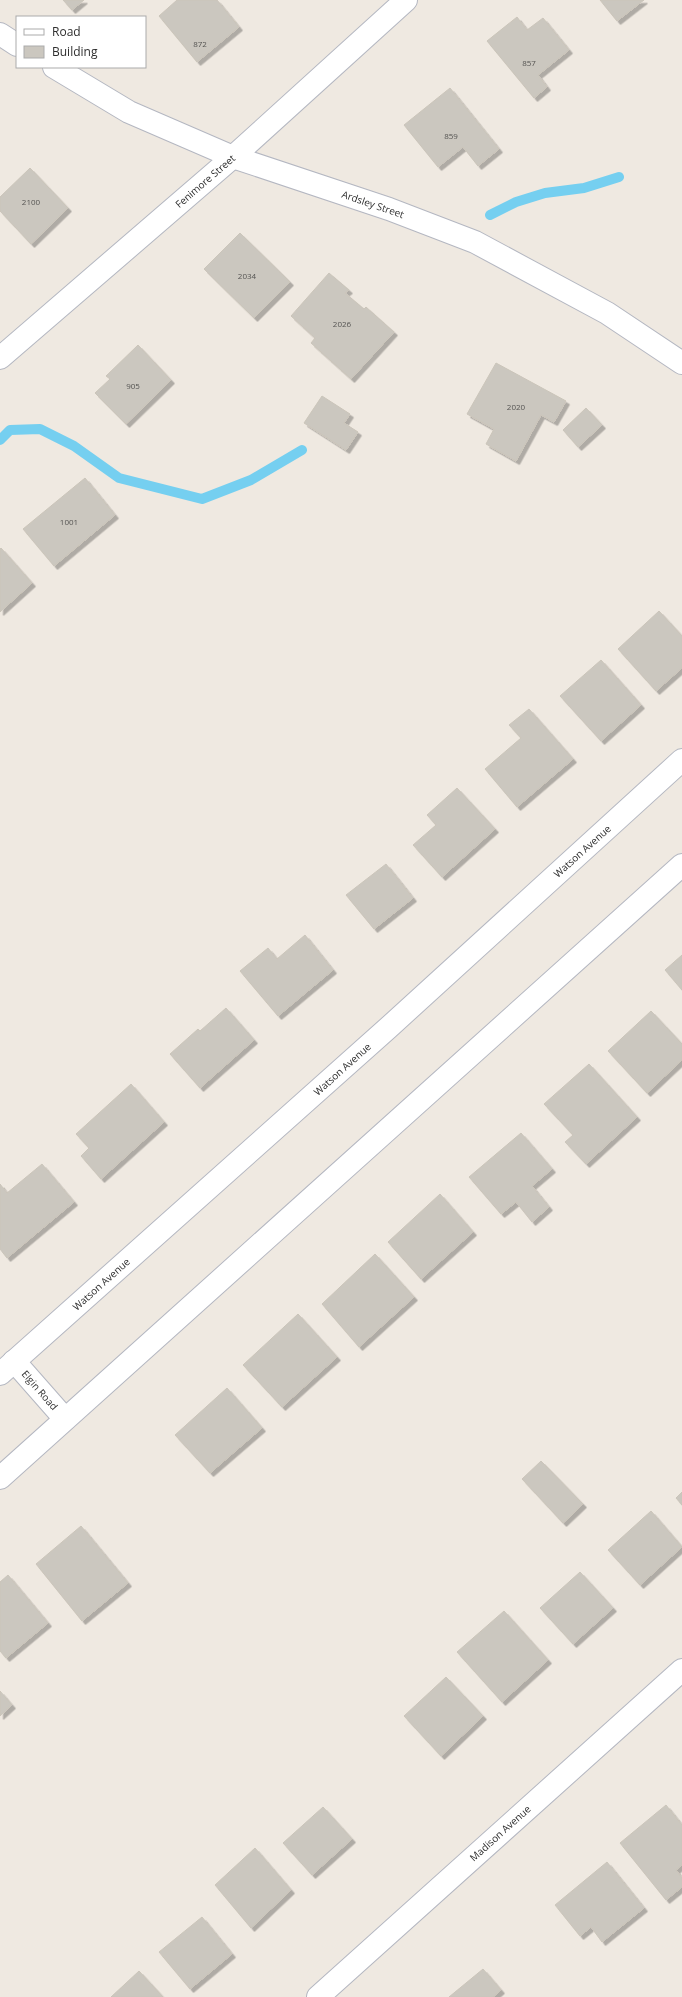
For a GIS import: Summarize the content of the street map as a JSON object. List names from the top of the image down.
{
  "streets": {
    "street": [
      "Fenimore Street",
      "Ardsley Street",
      "Watson Avenue",
      "Elgin Road",
      "Madison Avenue"
    ]
  },
  "crossings": [
    ["Fenimore Street", "Ardsley Street"],
    ["Watson Avenue", "Elgin Road"]
  ],
  "house_numbers": [
    "872",
    "857",
    "859",
    "2100",
    "2034",
    "2026",
    "905",
    "2020",
    "1001"
  ],
  "legend": ["Road", "Building"]
}
